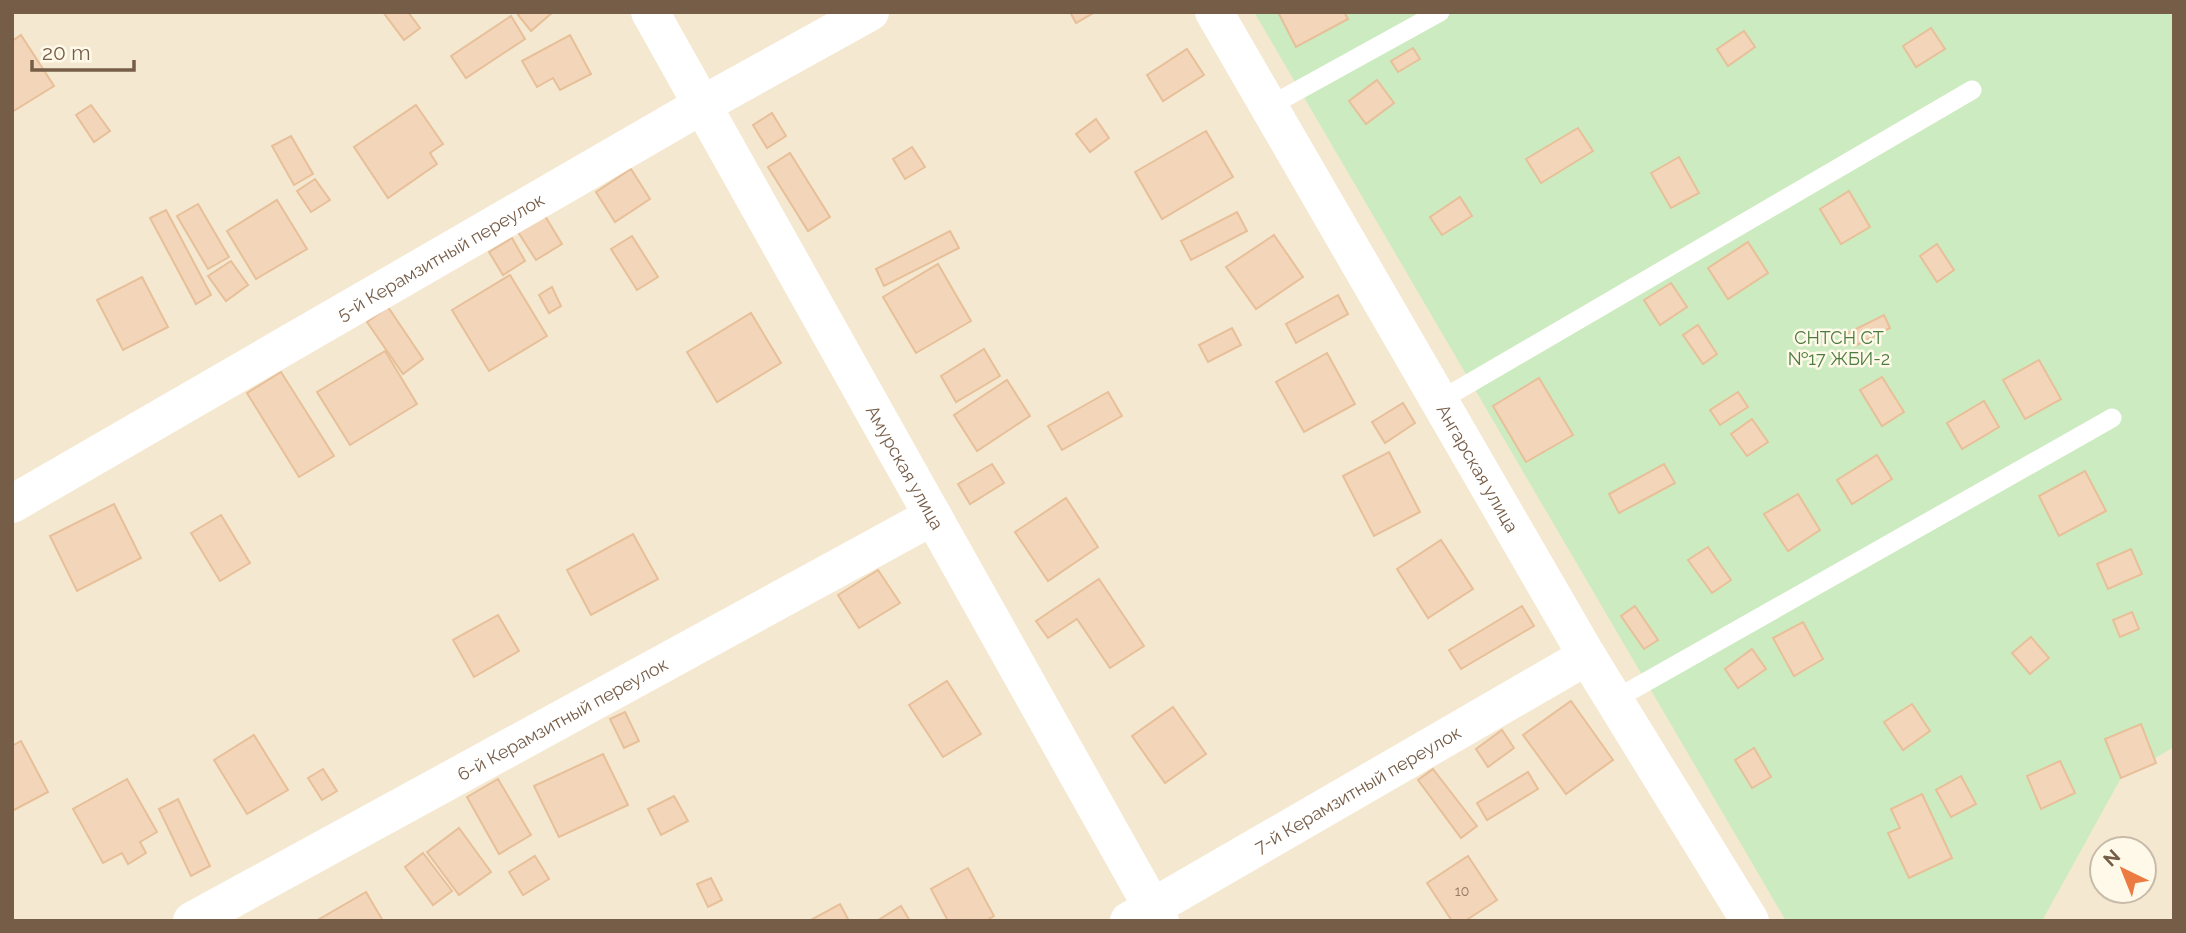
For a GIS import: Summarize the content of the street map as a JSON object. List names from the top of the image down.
{
  "streets": {
    "street": [
      "5-й Керамзитный переулок",
      "Амурская улица",
      "Ангарская улица",
      "6-й Керамзитный переулок",
      "7-й Керамзитный переулок"
    ]
  },
  "crossings": [
    ["5-й Керамзитный переулок", "Амурская улица"],
    ["Амурская улица", "6-й Керамзитный переулок"],
    ["Амурская улица", "7-й Керамзитный переулок"],
    ["Ангарская улица", "7-й Керамзитный переулок"]
  ],
  "parks": ["СНТСН СТ №17 ЖБИ-2"],
  "house_numbers": ["10"],
  "scale_bar": "20 m",
  "north": "top left"
}
